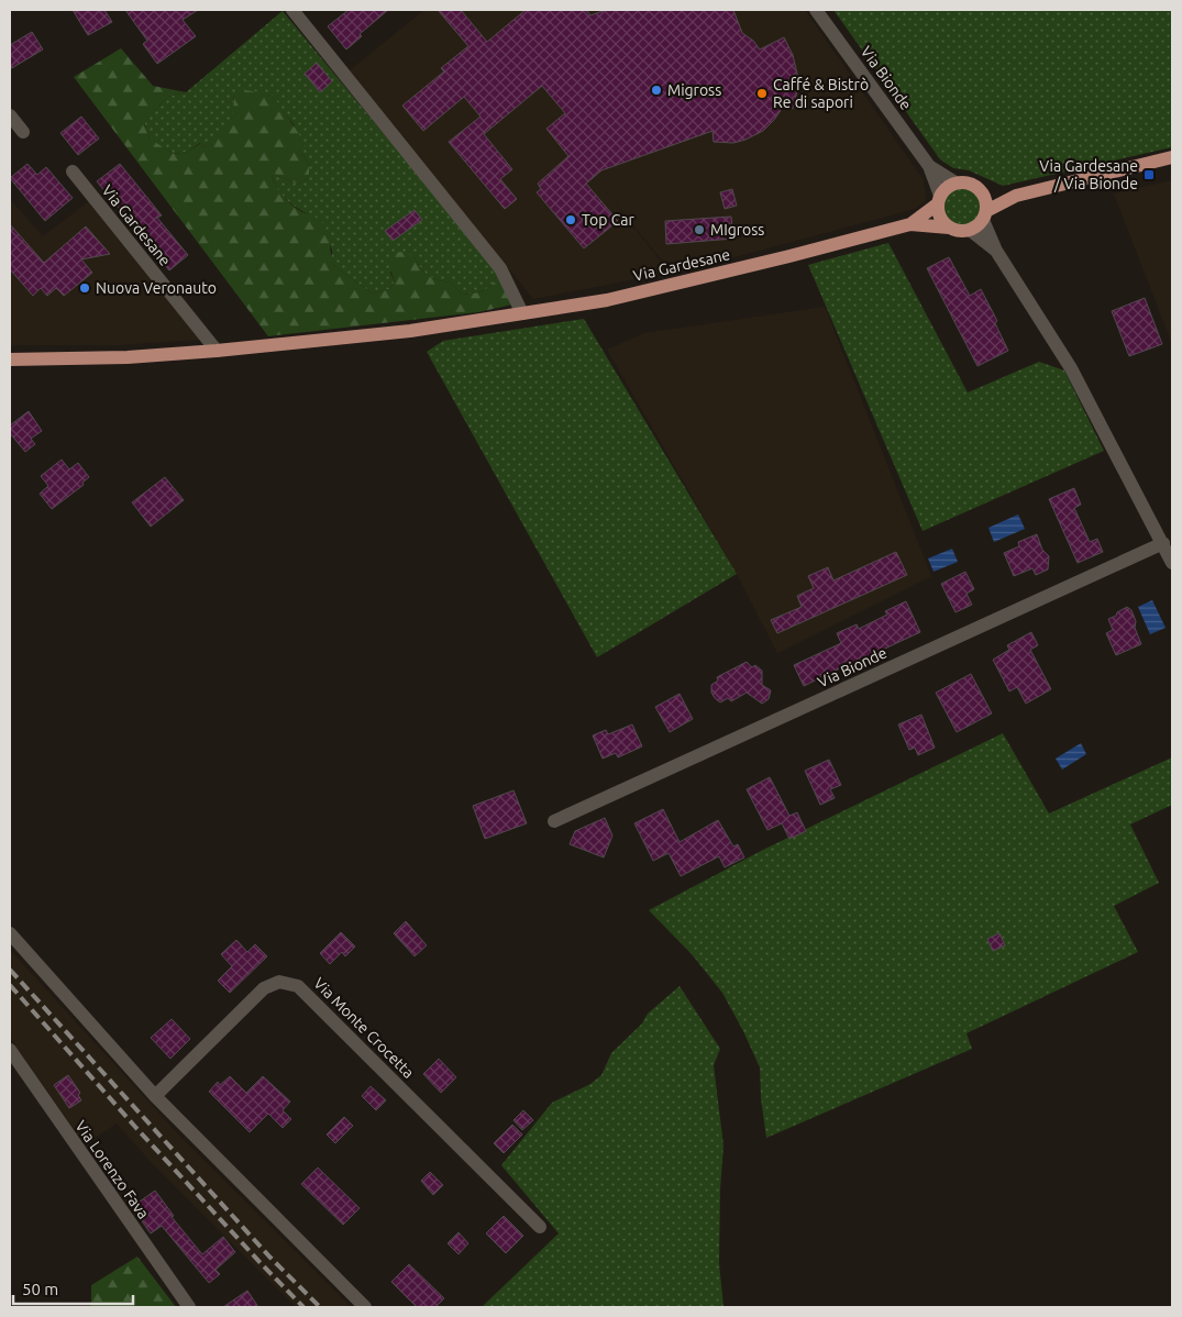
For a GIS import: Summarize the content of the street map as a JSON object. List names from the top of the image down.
{
  "streets": {
    "main road": ["Via Gardesane"],
    "street": ["Via Bionde", "Via Monte Crocetta", "Via Lorenzo Fava"]
  },
  "crossings": [
    ["Via Bionde", "Via Gardesane"]
  ],
  "places": {
    "other": [
      "Migross",
      "Caffé & Bistrò Re di sapori",
      "Top Car",
      "MIgross",
      "Nuova Veronauto"
    ],
    "transit": ["Via Gardesane / Via Bionde"]
  },
  "scale_bar": "50 m"
}
